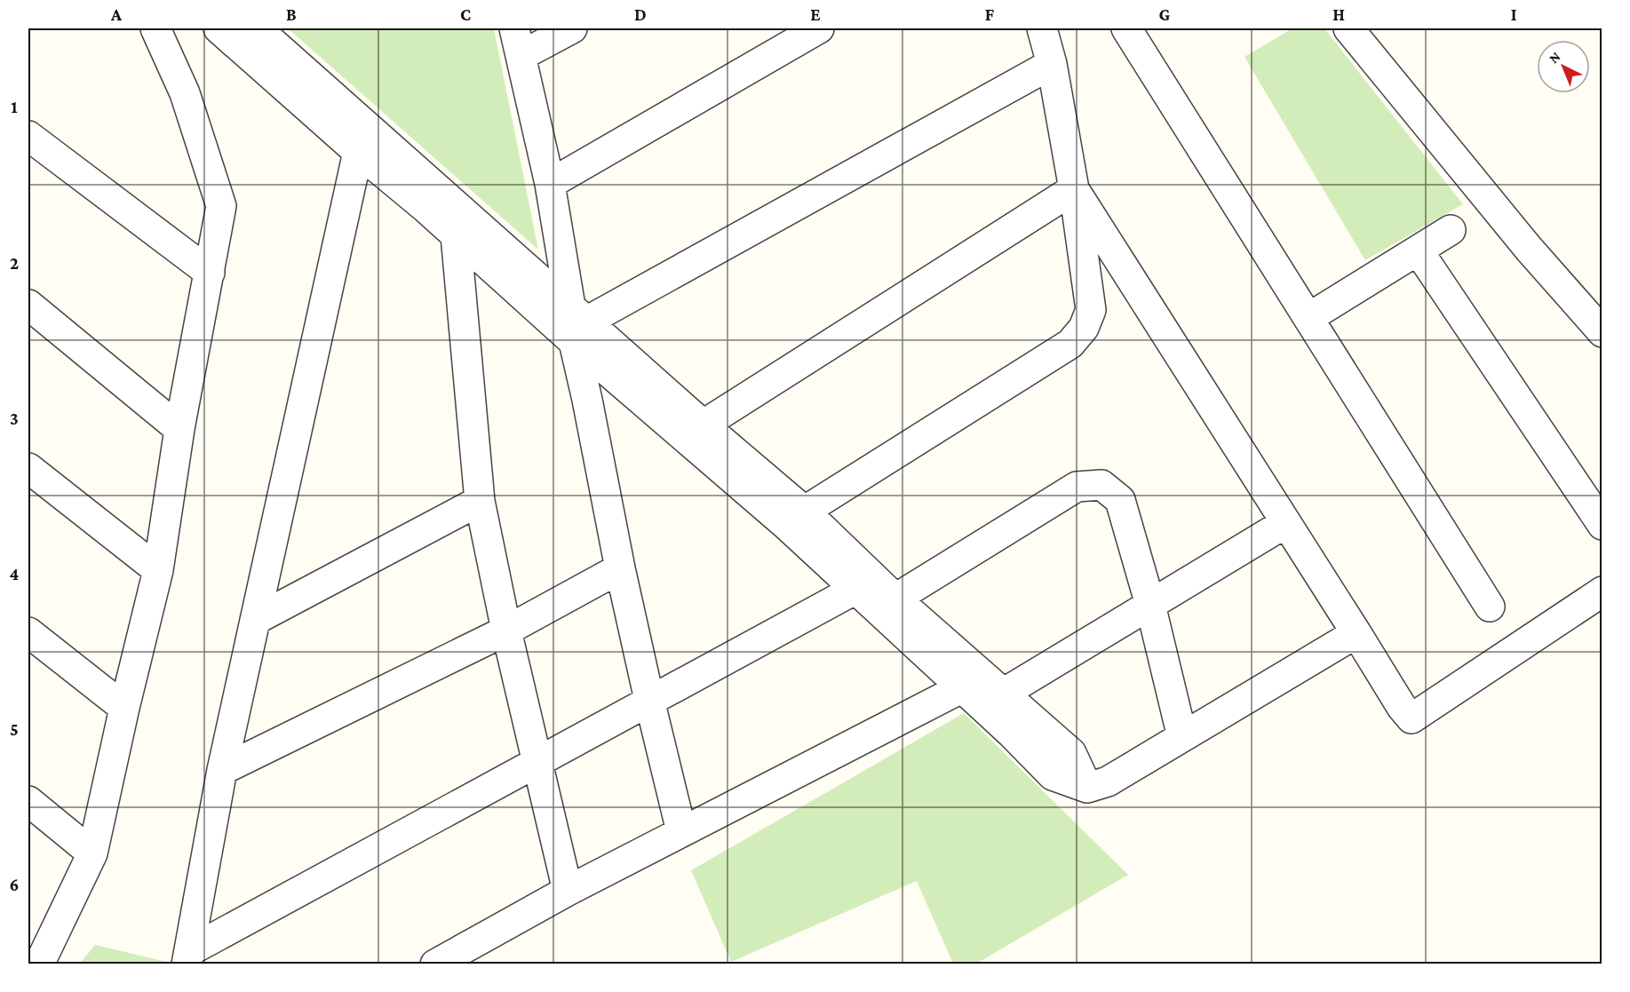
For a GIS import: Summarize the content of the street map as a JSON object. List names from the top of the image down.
{
  "north": "top left",
  "grid": {
    "columns": [
      "A",
      "B",
      "C",
      "D",
      "E",
      "F",
      "G",
      "H",
      "I"
    ],
    "rows": [
      "1",
      "2",
      "3",
      "4",
      "5",
      "6"
    ]
  }
}
